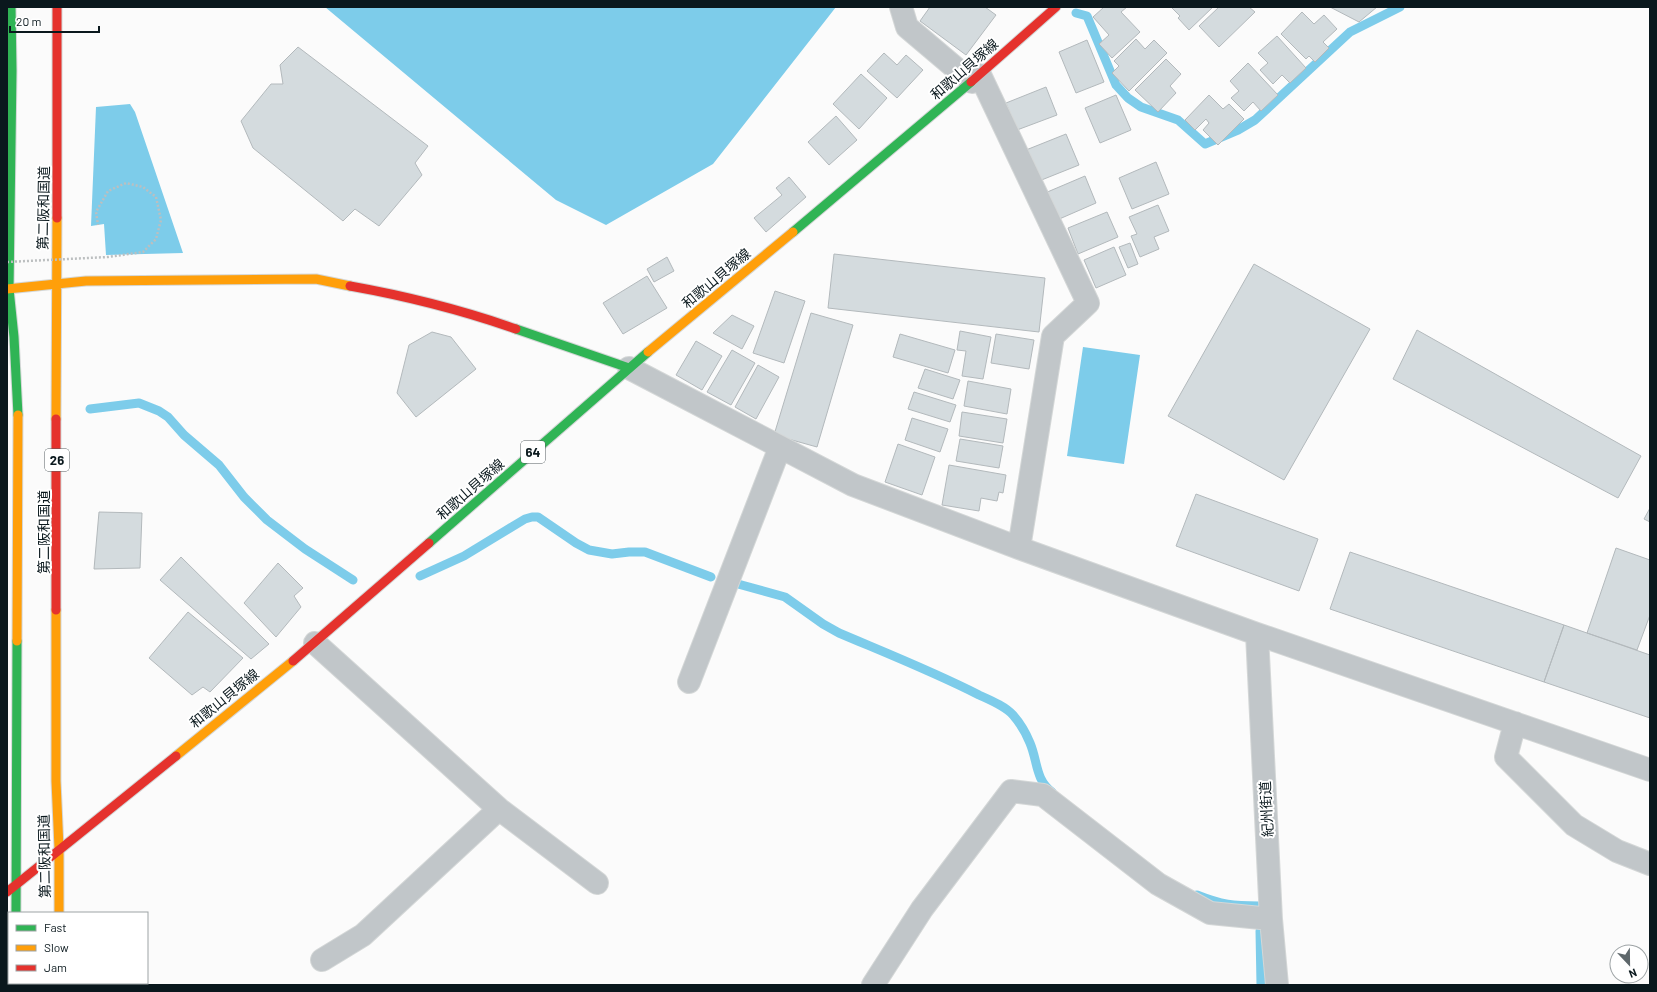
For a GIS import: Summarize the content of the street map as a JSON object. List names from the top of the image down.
{
  "streets": {
    "main road": [
      "和歌山貝塚線",
      "第二阪和国道",
      "64",
      "26"
    ],
    "street": ["紀州街道"]
  },
  "crossings": [
    ["和歌山貝塚線", "第二阪和国道"]
  ],
  "legend": ["Fast", "Slow", "Jam"],
  "scale_bar": "20 m",
  "north": "bottom"
}
